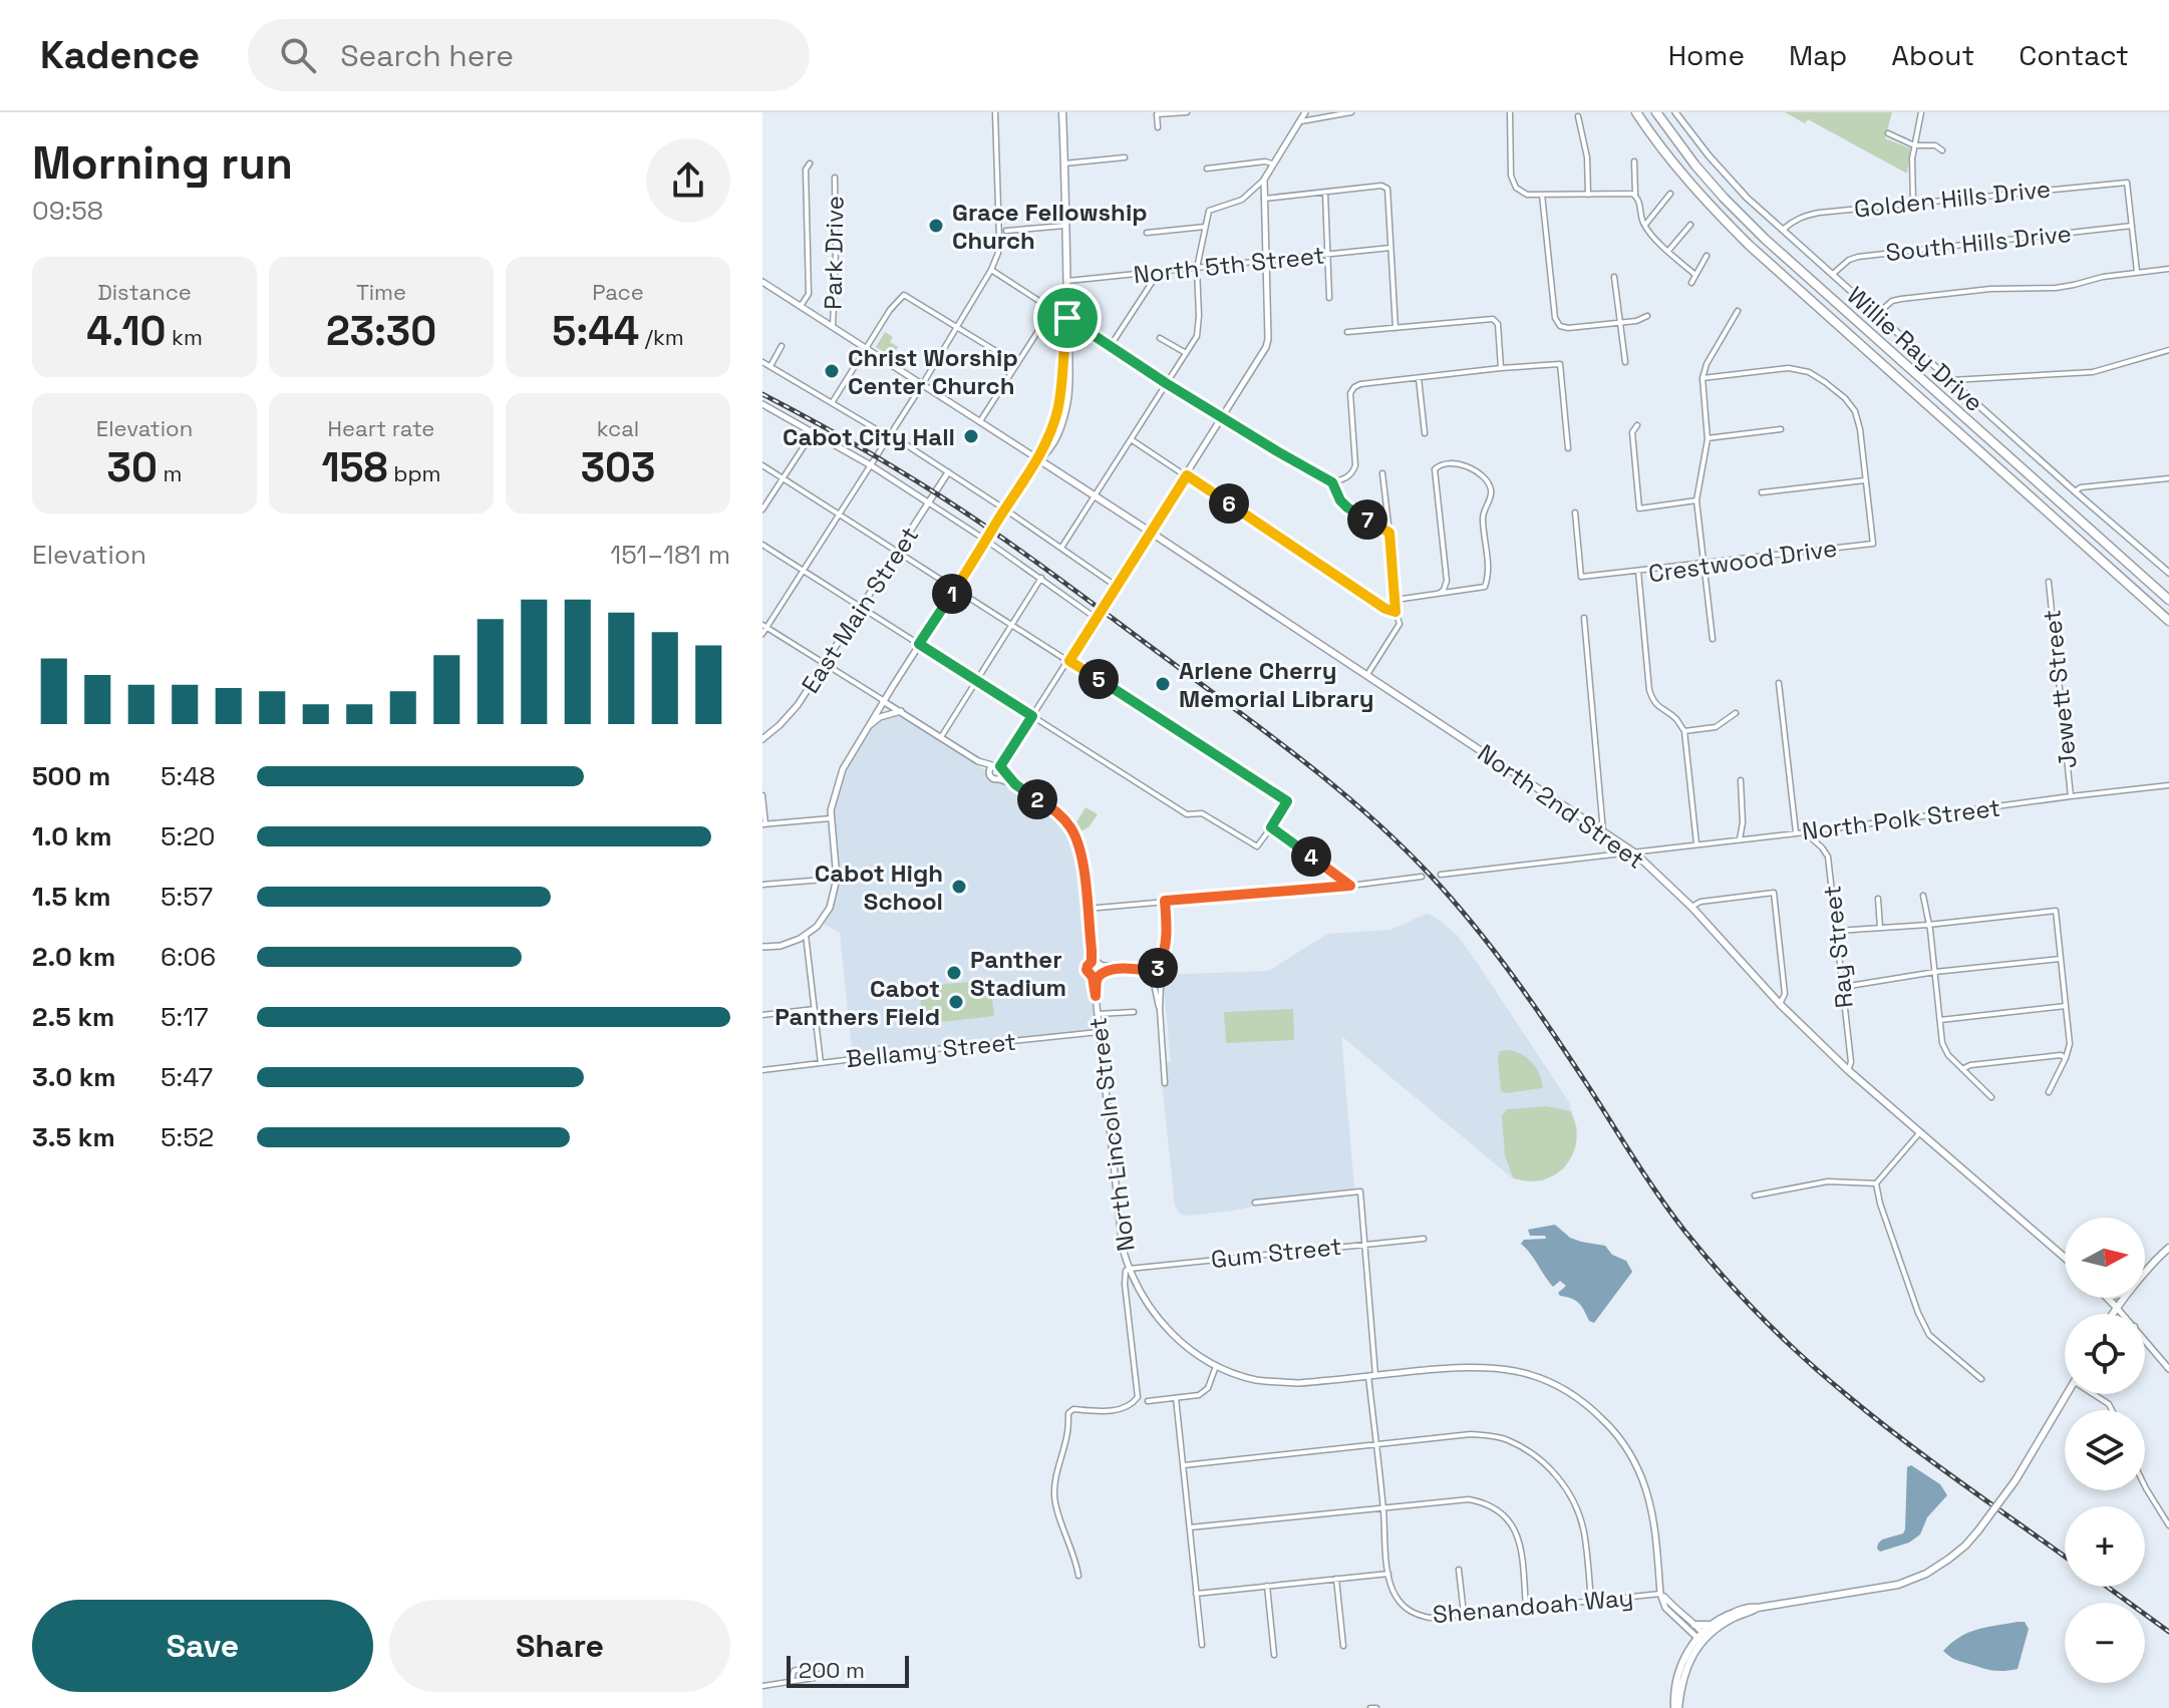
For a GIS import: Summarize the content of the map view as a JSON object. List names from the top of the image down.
{
  "streets": {
    "main road": ["North 2nd Street"],
    "street": [
      "Golden Hills Drive",
      "South Hills Drive",
      "Park Drive",
      "North 5th Street",
      "Willie Ray Drive",
      "Crestwood Drive",
      "East Main Street",
      "Jewett Street",
      "North Polk Street",
      "Ray Street",
      "Bellamy Street",
      "North Lincoln Street",
      "Gum Street",
      "Shenandoah Way"
    ]
  },
  "crossings": [
    ["Golden Hills Drive", "South Hills Drive"],
    ["Golden Hills Drive", "Willie Ray Drive"],
    ["South Hills Drive", "Willie Ray Drive"],
    ["Park Drive", "North 2nd Street"],
    ["Jewett Street", "North Polk Street"],
    ["North 2nd Street", "North Polk Street"],
    ["North 2nd Street", "Ray Street"],
    ["North Polk Street", "Ray Street"],
    ["Bellamy Street", "North Lincoln Street"],
    ["North Lincoln Street", "Gum Street"],
    ["North Lincoln Street", "Shenandoah Way"],
    ["Gum Street", "Shenandoah Way"]
  ],
  "places": [
    "Grace Fellowship Church",
    "Christ Worship Center Church",
    "Cabot City Hall",
    "Arlene Cherry Memorial Library",
    "Cabot High School",
    "Panther Stadium",
    "Cabot Panthers Field"
  ],
  "scale_bar": "200 m",
  "north": "right",
  "page": {
    "header": "Kadence",
    "search": "Search here",
    "nav": [
      "Home",
      "Map",
      "About",
      "Contact"
    ],
    "heading": ["Morning run", "09:58"],
    "stats": [
      ["Distance", "4.10 km"],
      ["Time", "23:30"],
      ["Pace", "5:44 /km"],
      ["Elevation", "30 m"],
      ["Heart rate", "158 bpm"],
      ["kcal", "303"]
    ],
    "pins": [
      "6",
      "7",
      "1",
      "5",
      "2",
      "4",
      "3"
    ],
    "chart": ["Elevation", "151–181 m"],
    "list": [
      {
        "name": "500 m",
        "note": "5:48"
      },
      {
        "name": "1.0 km",
        "note": "5:20"
      },
      {
        "name": "1.5 km",
        "note": "5:57"
      },
      {
        "name": "2.0 km",
        "note": "6:06"
      },
      {
        "name": "2.5 km",
        "note": "5:17"
      },
      {
        "name": "3.0 km",
        "note": "5:47"
      },
      {
        "name": "3.5 km",
        "note": "5:52"
      }
    ],
    "map_buttons": ["+", "−"],
    "buttons": ["Save", "Share"],
    "scale": "200 m"
  }
}
